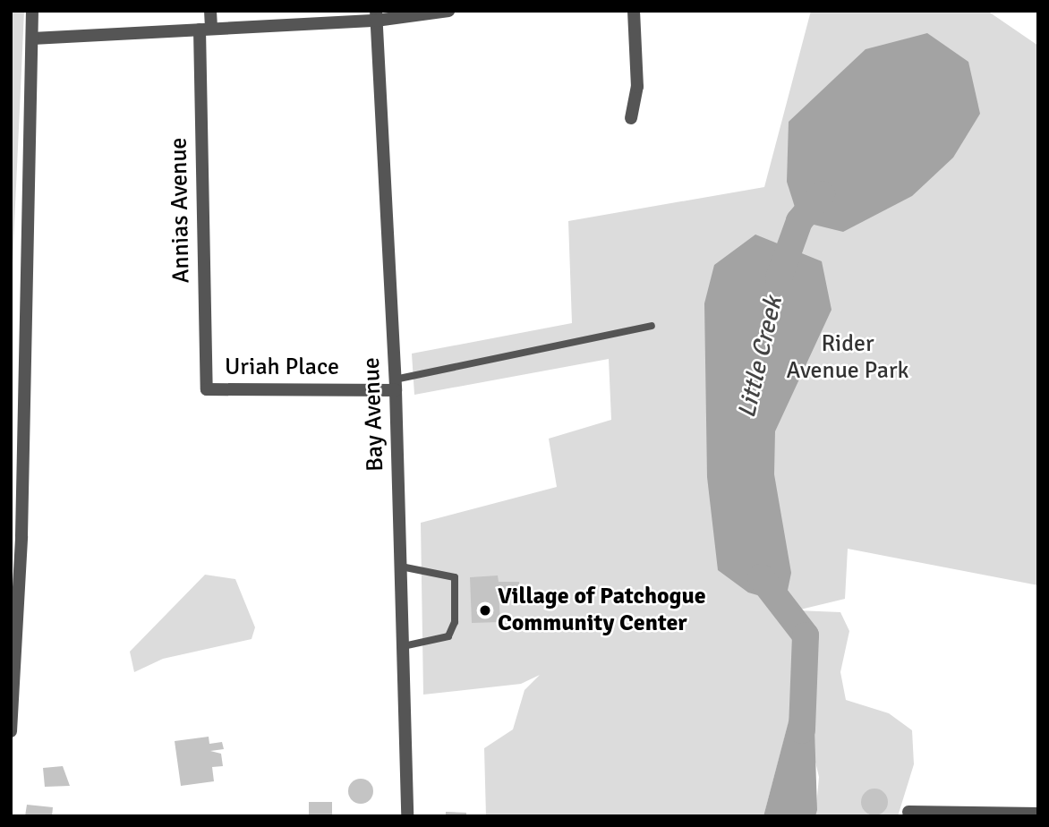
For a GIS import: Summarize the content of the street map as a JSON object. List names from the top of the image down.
{
  "streets": {
    "street": ["Annias Avenue", "Uriah Place", "Bay Avenue"]
  },
  "crossings": [
    ["Annias Avenue", "Uriah Place"],
    ["Uriah Place", "Bay Avenue"]
  ],
  "water": ["Little Creek"],
  "parks": ["Rider Avenue Park"],
  "places": ["Village of Patchogue Community Center"]
}
